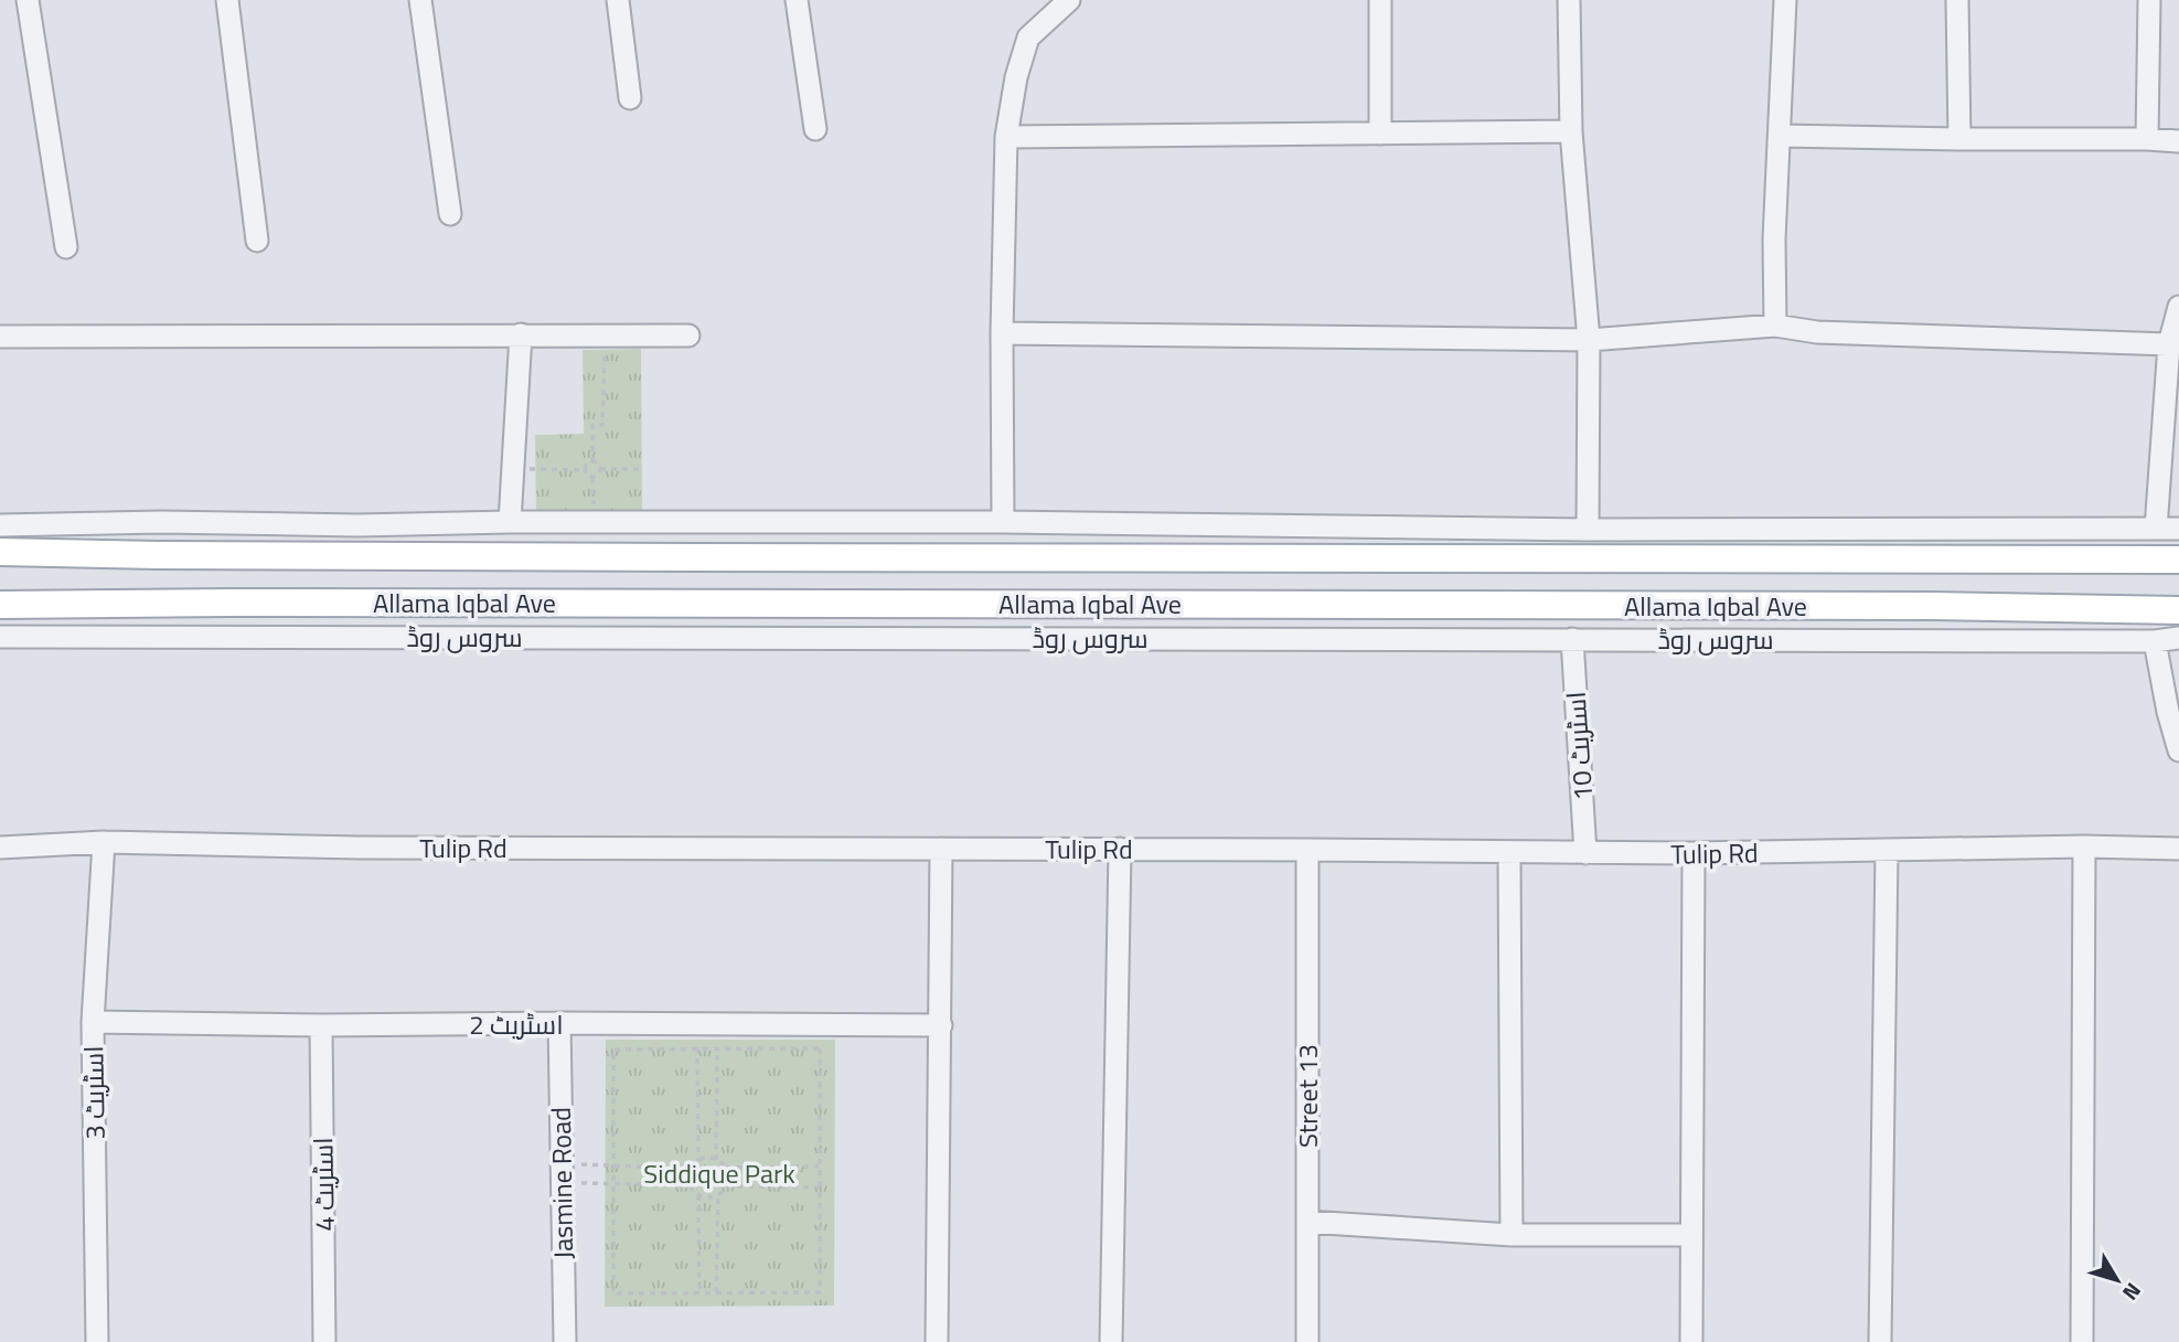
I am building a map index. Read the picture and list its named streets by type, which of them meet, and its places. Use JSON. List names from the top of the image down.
{
  "streets": {
    "main road": ["Allama Iqbal Ave"],
    "street": [
      "سروس روڈ",
      "اسٹریٹ 10",
      "Tulip Rd",
      "اسٹریٹ 2",
      "اسٹریٹ 3",
      "Street 13",
      "Jasmine Road",
      "اسٹریٹ 4"
    ]
  },
  "crossings": [
    ["سروس روڈ", "اسٹریٹ 10"],
    ["اسٹریٹ 10", "Tulip Rd"],
    ["Tulip Rd", "اسٹریٹ 3"],
    ["Tulip Rd", "Street 13"],
    ["اسٹریٹ 2", "اسٹریٹ 3"],
    ["اسٹریٹ 2", "Jasmine Road"],
    ["اسٹریٹ 2", "اسٹریٹ 4"]
  ],
  "parks": ["Siddique Park"],
  "north": "bottom right"
}
